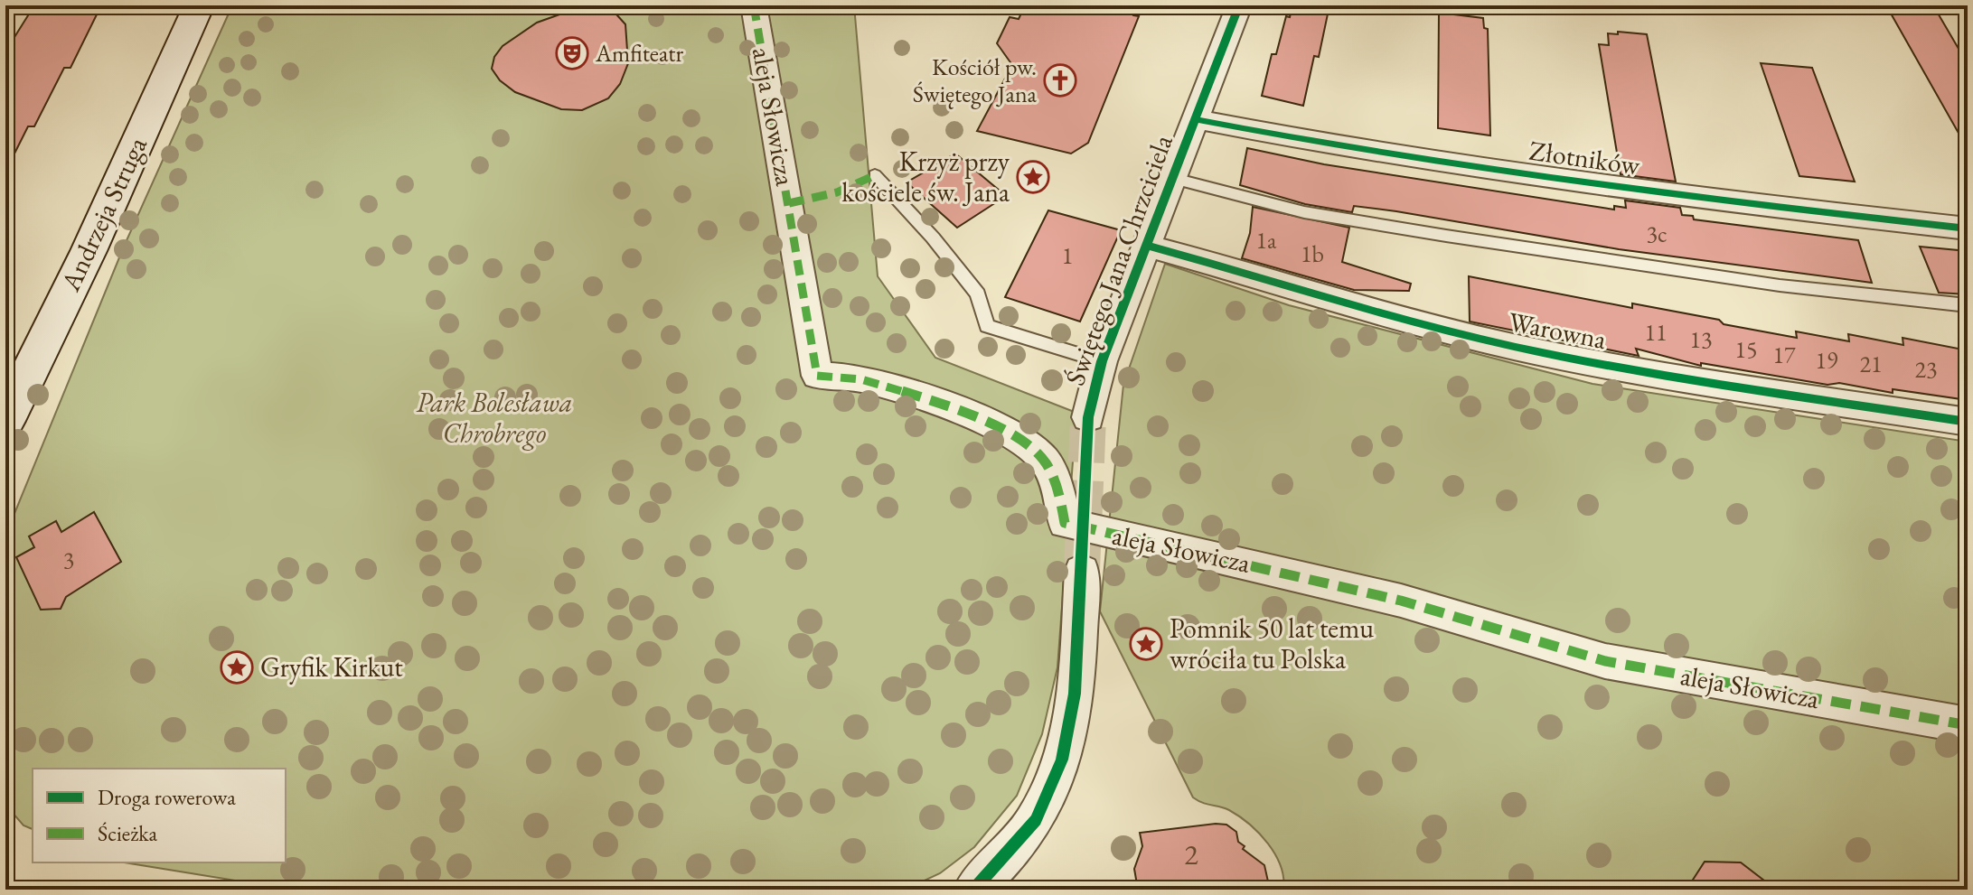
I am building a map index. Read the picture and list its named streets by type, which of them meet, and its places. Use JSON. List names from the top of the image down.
{
  "streets": {
    "street": [
      "aleja Słowicza",
      "Złotników",
      "Andrzeja Struga",
      "Świętego Jana Chrzciciela",
      "Warowna"
    ]
  },
  "crossings": [
    ["Złotników", "Świętego Jana Chrzciciela"],
    ["Świętego Jana Chrzciciela", "Warowna"]
  ],
  "parks": ["Park Bolesława Chrobrego"],
  "places": {
    "theatre": ["Amfiteatr"],
    "church": ["Kościół pw. Świętego Jana"],
    "place": ["Krzyż przy kościele św. Jana", "Pomnik 50 lat temu wróciła tu Polska", "Gryfik Kirkut"]
  },
  "house_numbers": [
    "3c",
    "1a",
    "1b",
    "1",
    "11",
    "13",
    "15",
    "17",
    "19",
    "21",
    "23",
    "3",
    "2"
  ],
  "legend": ["Droga rowerowa", "Ścieżka"]
}
